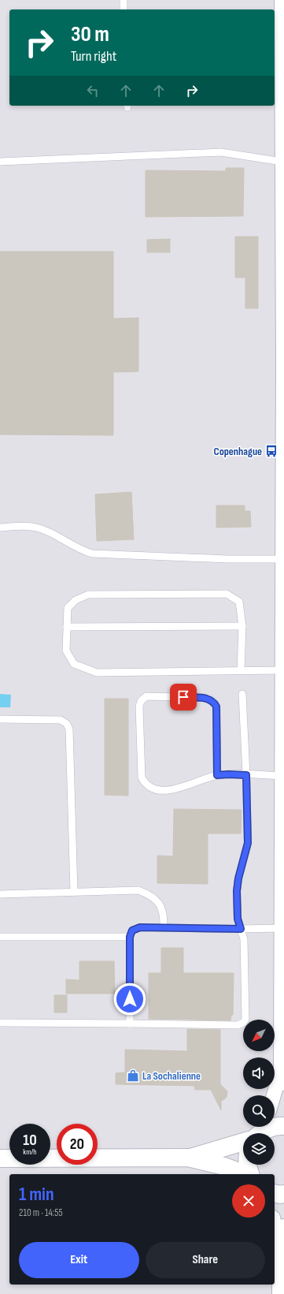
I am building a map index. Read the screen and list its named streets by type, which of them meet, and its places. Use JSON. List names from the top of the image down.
{
  "places": {
    "bus stop": ["Copenhague"],
    "shop": ["La Sochalienne"]
  },
  "north": "bottom left",
  "page": {
    "turn": ["30 m", "Turn right"],
    "speed": "10 km/h",
    "limit": "20",
    "heading": ["1 min", "210 m · 14:55"],
    "buttons": ["Exit", "Share"]
  }
}
